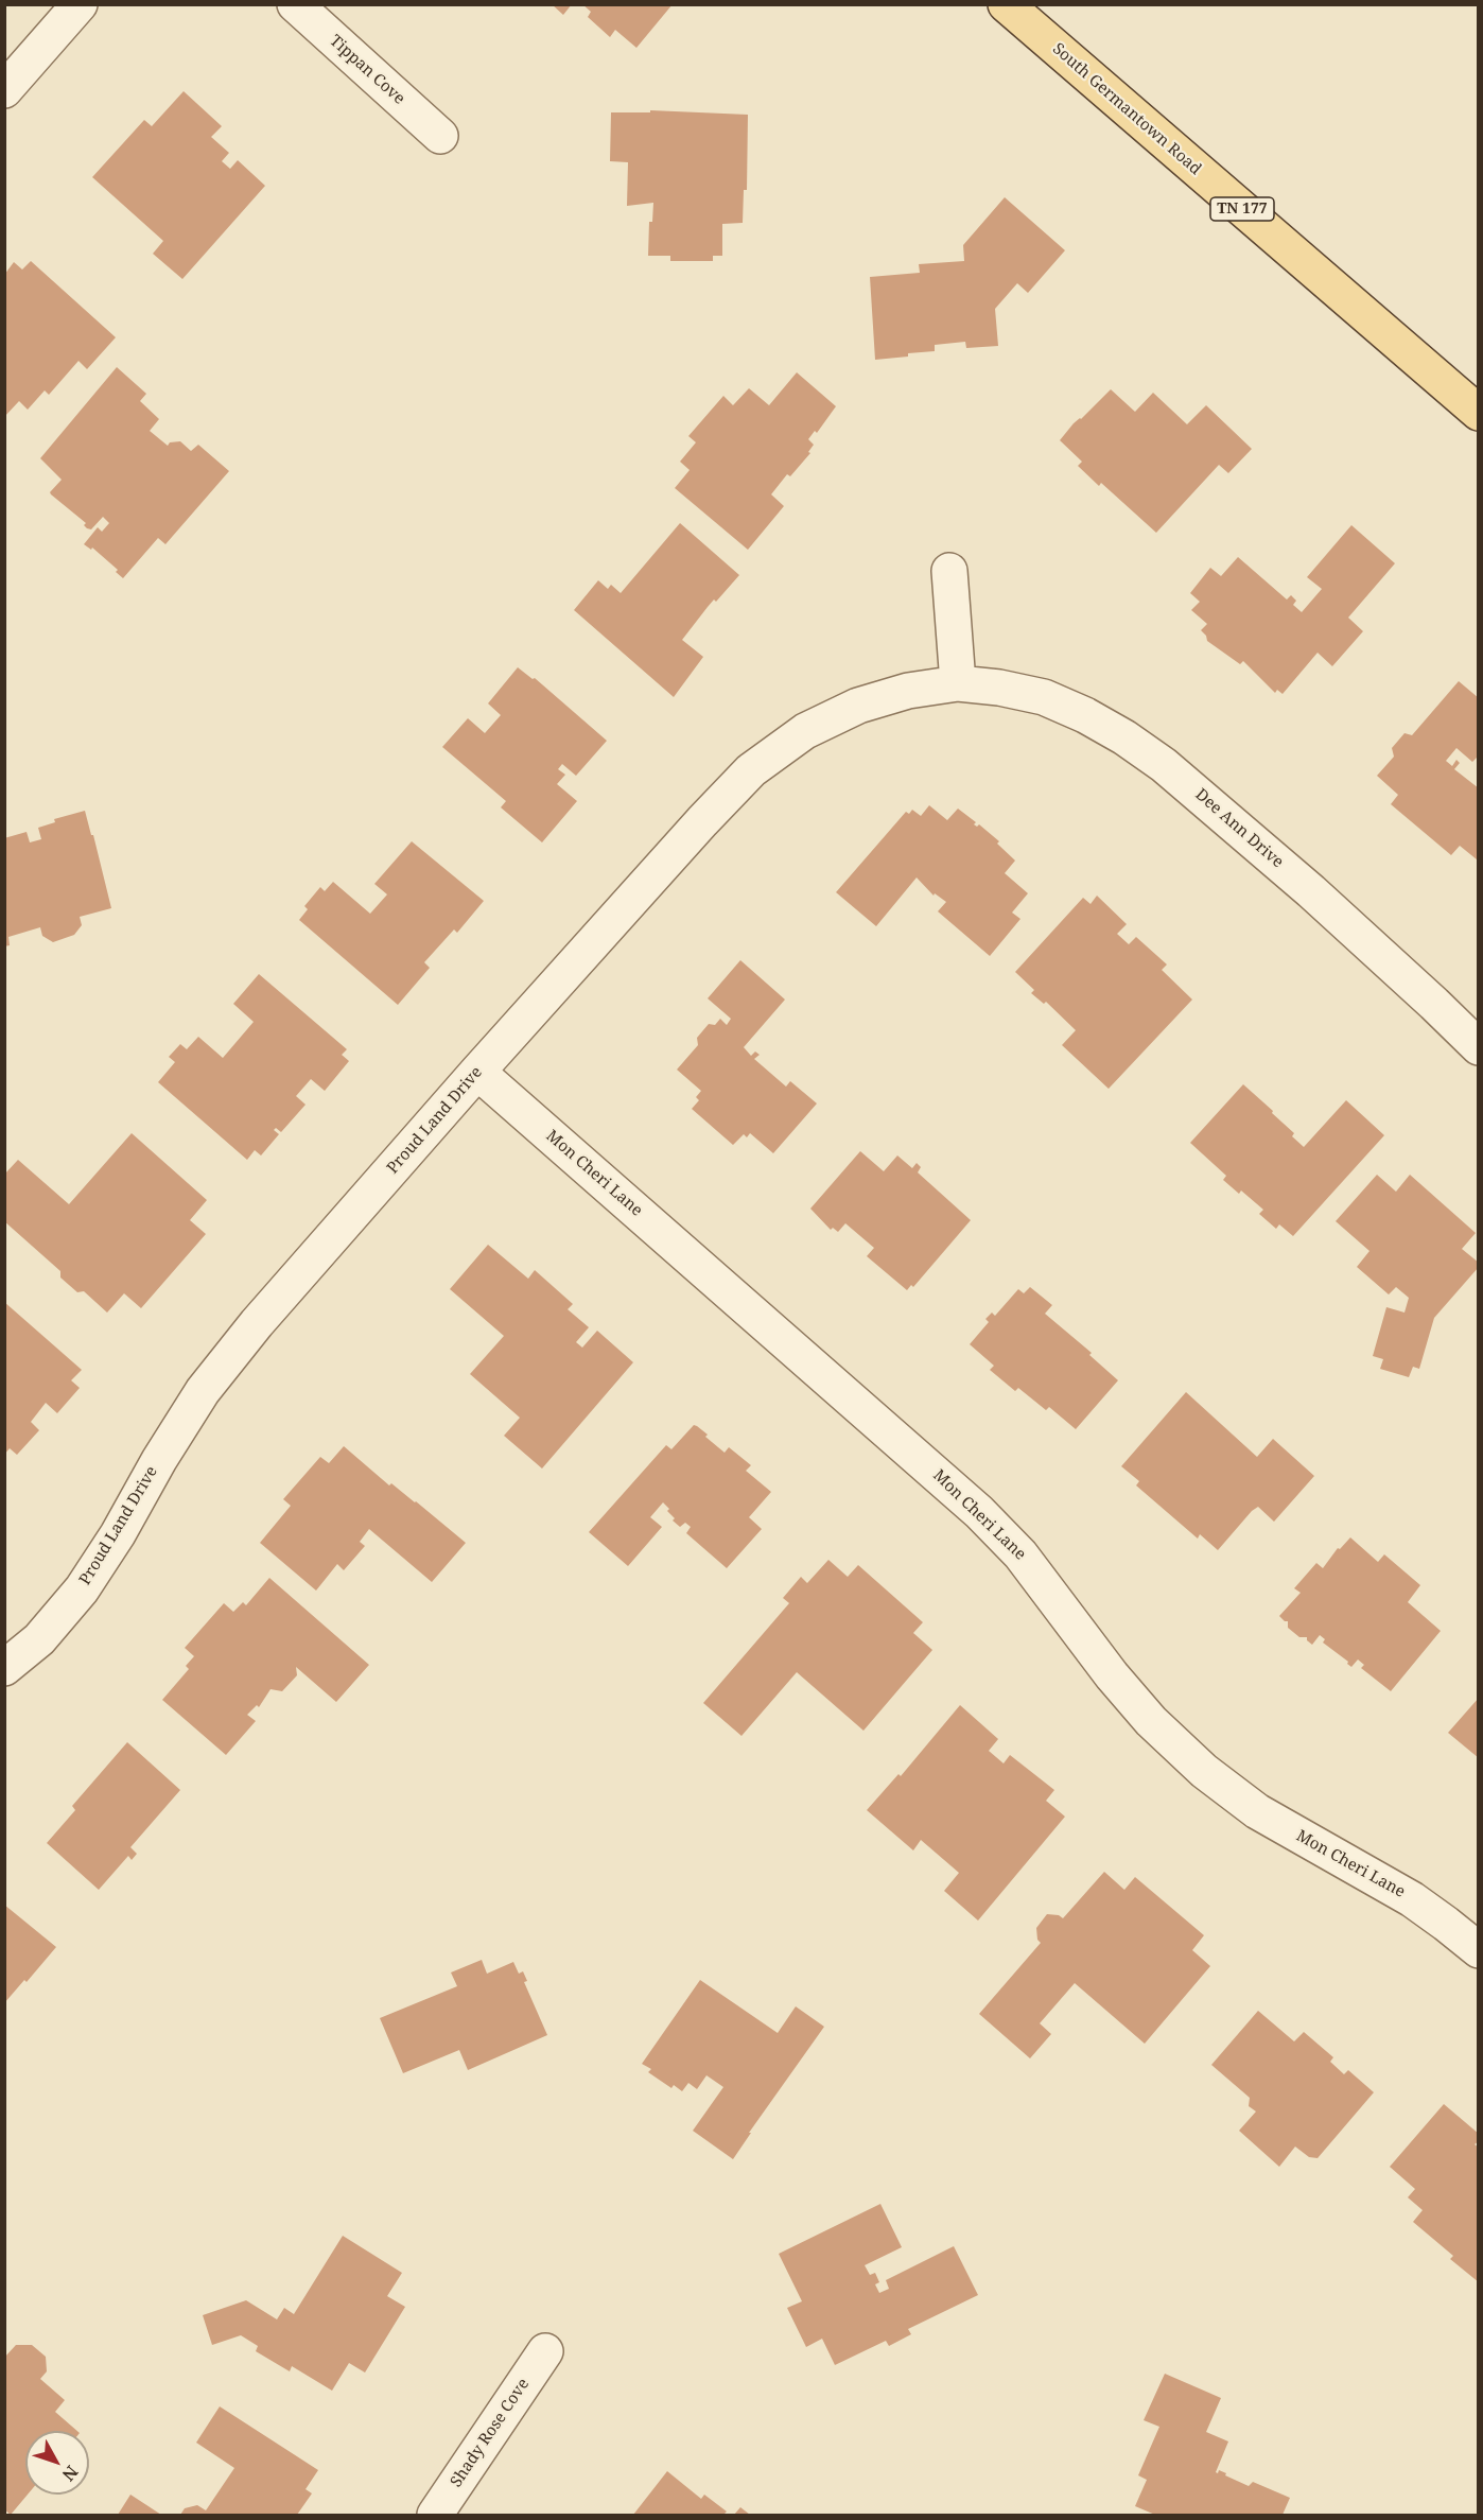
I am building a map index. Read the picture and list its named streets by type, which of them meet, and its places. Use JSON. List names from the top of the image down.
{
  "streets": {
    "main road": ["South Germantown Road", "TN 177"],
    "street": [
      "Tippan Cove",
      "Dee Ann Drive",
      "Proud Land Drive",
      "Mon Cheri Lane",
      "Shady Rose Cove"
    ]
  },
  "crossings": [
    ["Dee Ann Drive", "Proud Land Drive"],
    ["Proud Land Drive", "Mon Cheri Lane"]
  ],
  "north": "bottom right"
}
